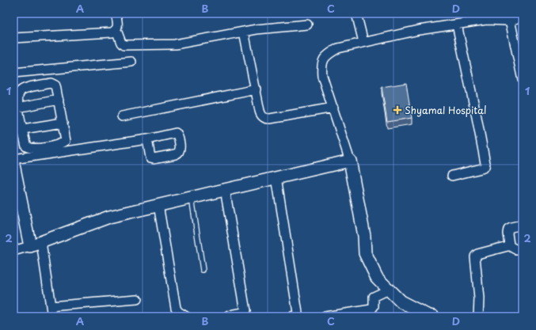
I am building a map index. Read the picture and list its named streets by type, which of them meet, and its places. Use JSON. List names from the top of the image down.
{
  "places": {
    "health": ["Shyamal Hospital"]
  },
  "grid": {
    "columns": [
      "A",
      "B",
      "C",
      "D"
    ],
    "rows": ["1", "2"]
  }
}
